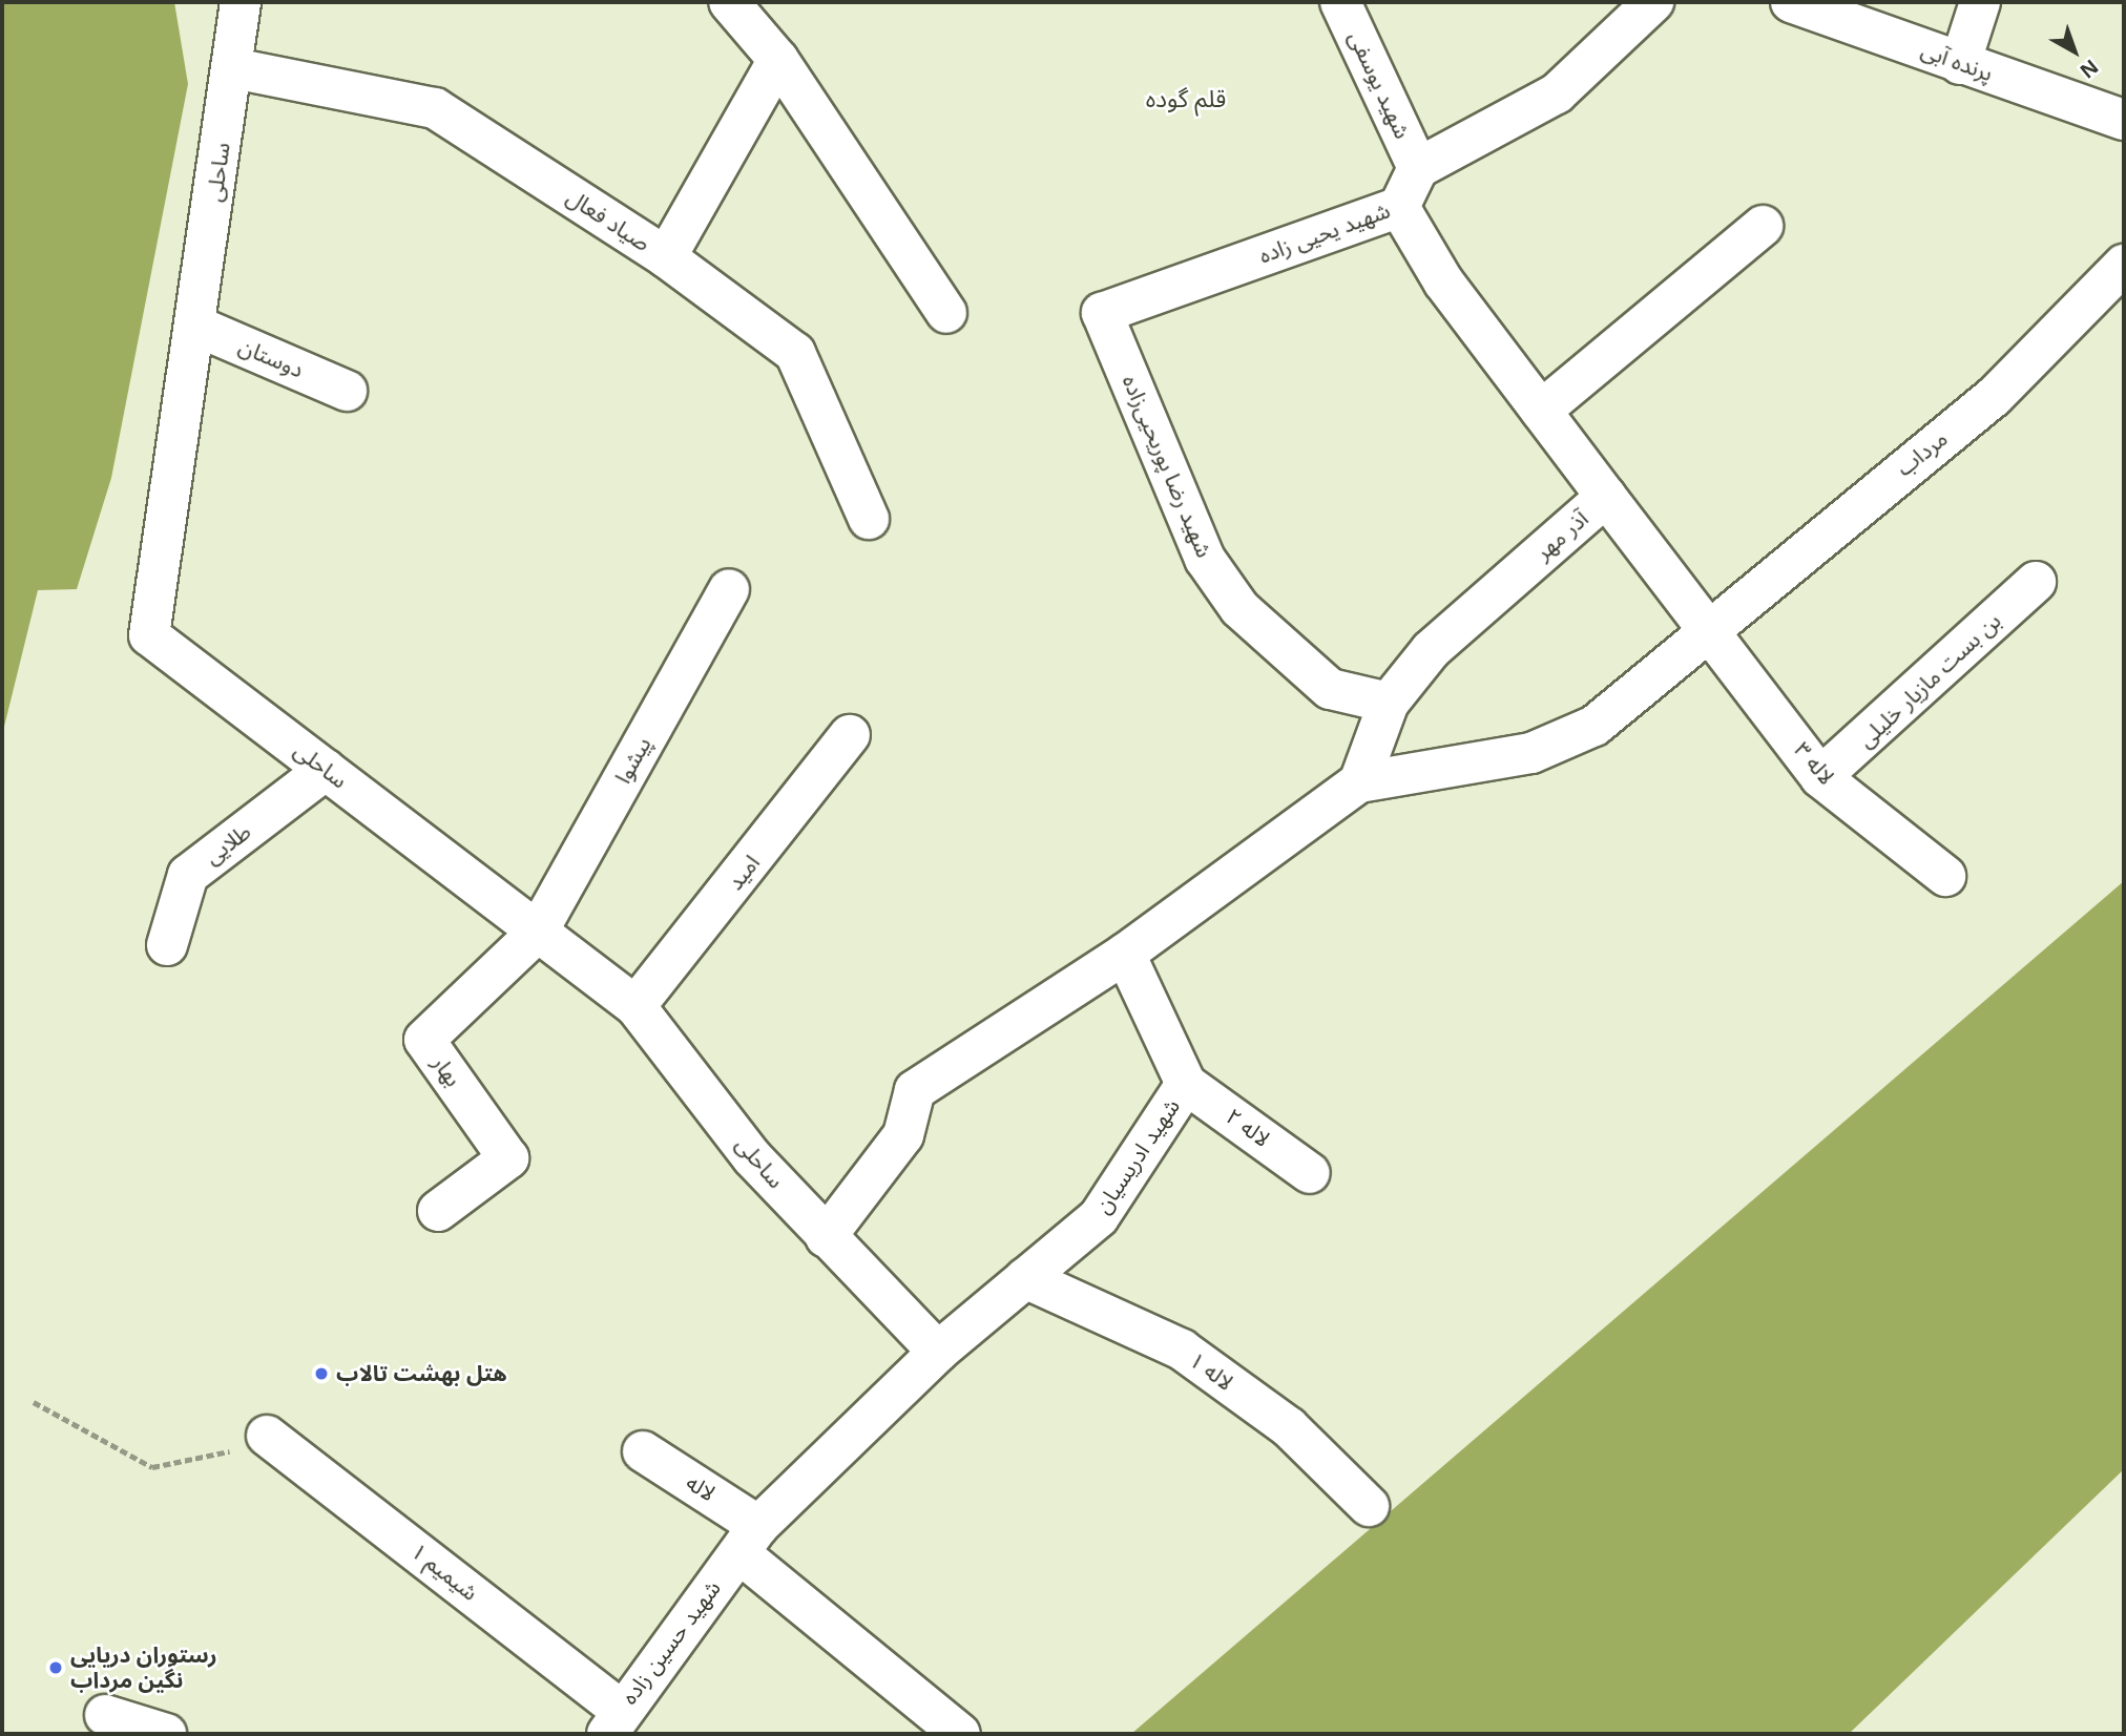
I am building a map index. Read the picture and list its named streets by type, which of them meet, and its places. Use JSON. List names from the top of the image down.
{
  "streets": {
    "street": [
      "پرنده آبی",
      "شهید یوسفی",
      "ساحلی",
      "صیاد فعال",
      "شهید یحیی زاده",
      "دوستان",
      "مرداب",
      "شهید رضا پوریحیی‌زاده",
      "آذر مهر",
      "بن بست مازیار خلیلی",
      "پیشوا",
      "لاله ۳",
      "طلایی",
      "امید",
      "بهار",
      "لاله ۲",
      "شهید ادریسیان",
      "لاله ۱",
      "لاله",
      "شیمیم ۱",
      "شهید حسین زاده"
    ]
  },
  "crossings": [
    ["شهید یوسفی", "شهید یحیی زاده"],
    ["ساحلی", "صیاد فعال"],
    ["ساحلی", "دوستان"],
    ["ساحلی", "پیشوا"],
    ["ساحلی", "طلایی"],
    ["ساحلی", "امید"],
    ["ساحلی", "بهار"],
    ["ساحلی", "شهید ادریسیان"],
    ["شهید یحیی زاده", "شهید رضا پوریحیی‌زاده"],
    ["شهید یحیی زاده", "آذر مهر"],
    ["مرداب", "آذر مهر"],
    ["مرداب", "لاله ۳"],
    ["شهید رضا پوریحیی‌زاده", "آذر مهر"],
    ["آذر مهر", "لاله ۳"],
    ["بن بست مازیار خلیلی", "لاله ۳"],
    ["پیشوا", "بهار"],
    ["لاله ۲", "شهید ادریسیان"],
    ["شهید ادریسیان", "لاله ۱"],
    ["شهید ادریسیان", "لاله"],
    ["شهید ادریسیان", "شهید حسین زاده"],
    ["لاله", "شهید حسین زاده"],
    ["شیمیم ۱", "شهید حسین زاده"]
  ],
  "districts": ["قلم گوده"],
  "places": ["هتل بهشت تالاب", "رستوران دریایی نگین مرداب"],
  "north": "bottom right"
}
